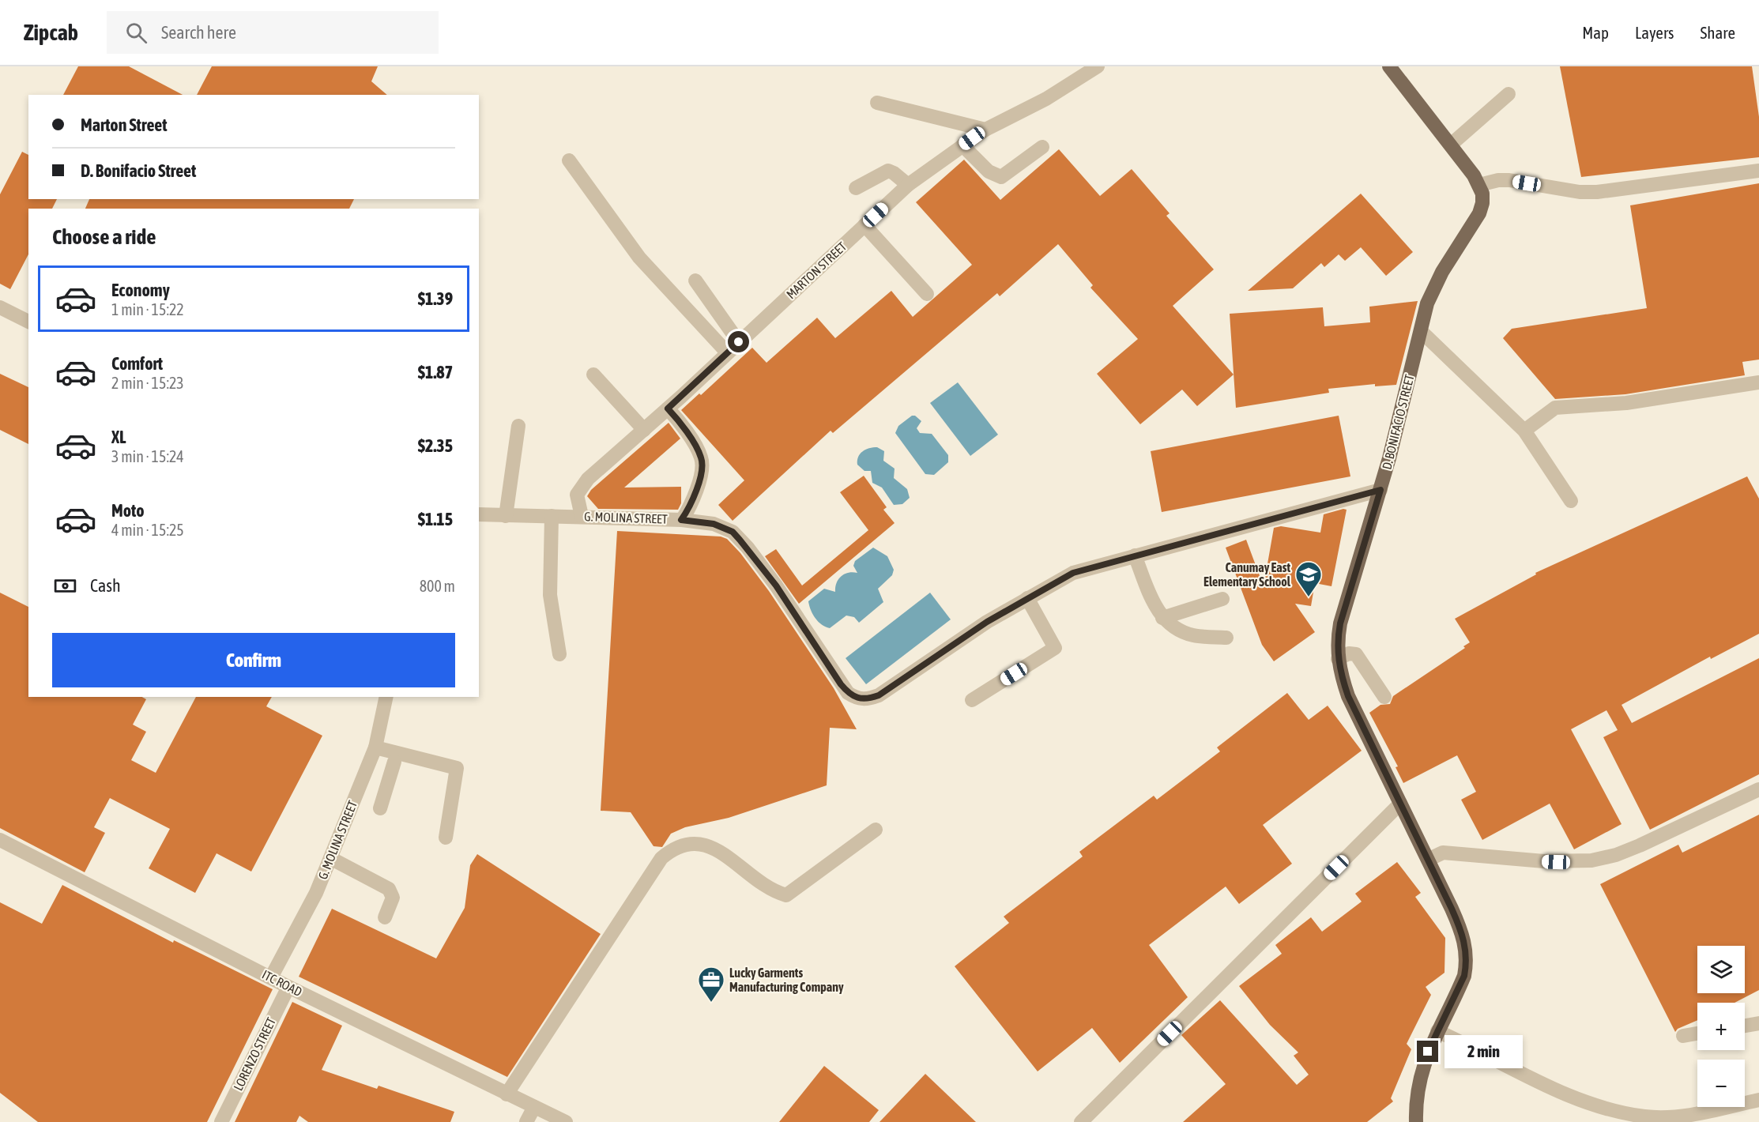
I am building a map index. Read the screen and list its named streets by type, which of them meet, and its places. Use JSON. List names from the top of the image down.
{
  "streets": {
    "main road": ["D. BONIFACIO STREET"],
    "street": [
      "MARTON STREET",
      "G. MOLINA STREET",
      "ITC ROAD",
      "LORENZO STREET"
    ]
  },
  "crossings": [
    ["MARTON STREET", "G. MOLINA STREET"],
    ["D. BONIFACIO STREET", "G. MOLINA STREET"],
    ["G. MOLINA STREET", "ITC ROAD"],
    ["ITC ROAD", "LORENZO STREET"]
  ],
  "places": {
    "school or university": ["Canumay East Elementary School"],
    "office": ["Lucky Garments Manufacturing Company"]
  },
  "page": {
    "header": "Zipcab",
    "search": "Search here",
    "nav": ["Map", "Layers", "Share"],
    "banner": ["Marton Street", "D. Bonifacio Street"],
    "heading": "Choose a ride",
    "list": [
      {
        "name": "Economy",
        "note": "1 min · 15:22",
        "value": "$1.39"
      },
      {
        "name": "Comfort",
        "note": "2 min · 15:23",
        "value": "$1.87"
      },
      {
        "name": "XL",
        "note": "3 min · 15:24",
        "value": "$2.35"
      },
      {
        "name": "Moto",
        "note": "4 min · 15:25",
        "value": "$1.15"
      }
    ],
    "pay": ["Cash", "800 m"],
    "buttons": "Confirm",
    "map_buttons": ["+", "−"],
    "bubble": "2 min"
  }
}
